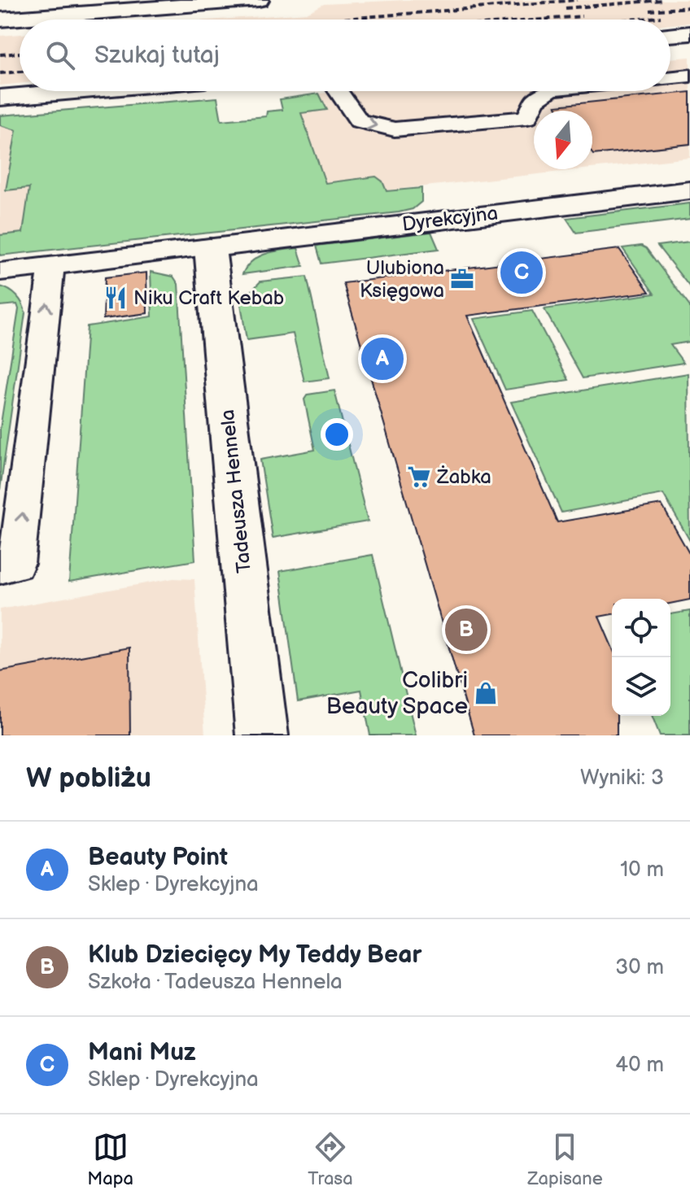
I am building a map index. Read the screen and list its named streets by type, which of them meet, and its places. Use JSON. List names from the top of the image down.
{
  "streets": {
    "street": ["Dyrekcyjna", "Tadeusza Hennela"]
  },
  "crossings": [
    ["Dyrekcyjna", "Tadeusza Hennela"]
  ],
  "places": {
    "office": ["Ulubiona Księgowa"],
    "restaurant": ["Niku Craft Kebab"],
    "supermarket": ["Żabka"],
    "shop": ["Colibri Beauty Space"]
  },
  "north": "bottom",
  "page": {
    "search": "Szukaj tutaj",
    "pins": ["C", "A", "B"],
    "heading": ["W pobliżu", "Wyniki: 3"],
    "list": [
      {
        "mark": "A",
        "name": "Beauty Point",
        "note": "Sklep · Dyrekcyjna",
        "value": "10 m"
      },
      {
        "mark": "B",
        "name": "Klub Dziecięcy My Teddy Bear",
        "note": "Szkoła · Tadeusza Hennela",
        "value": "30 m"
      },
      {
        "mark": "C",
        "name": "Mani Muz",
        "note": "Sklep · Dyrekcyjna",
        "value": "40 m"
      }
    ],
    "nav": ["Mapa", "Trasa", "Zapisane"]
  }
}
